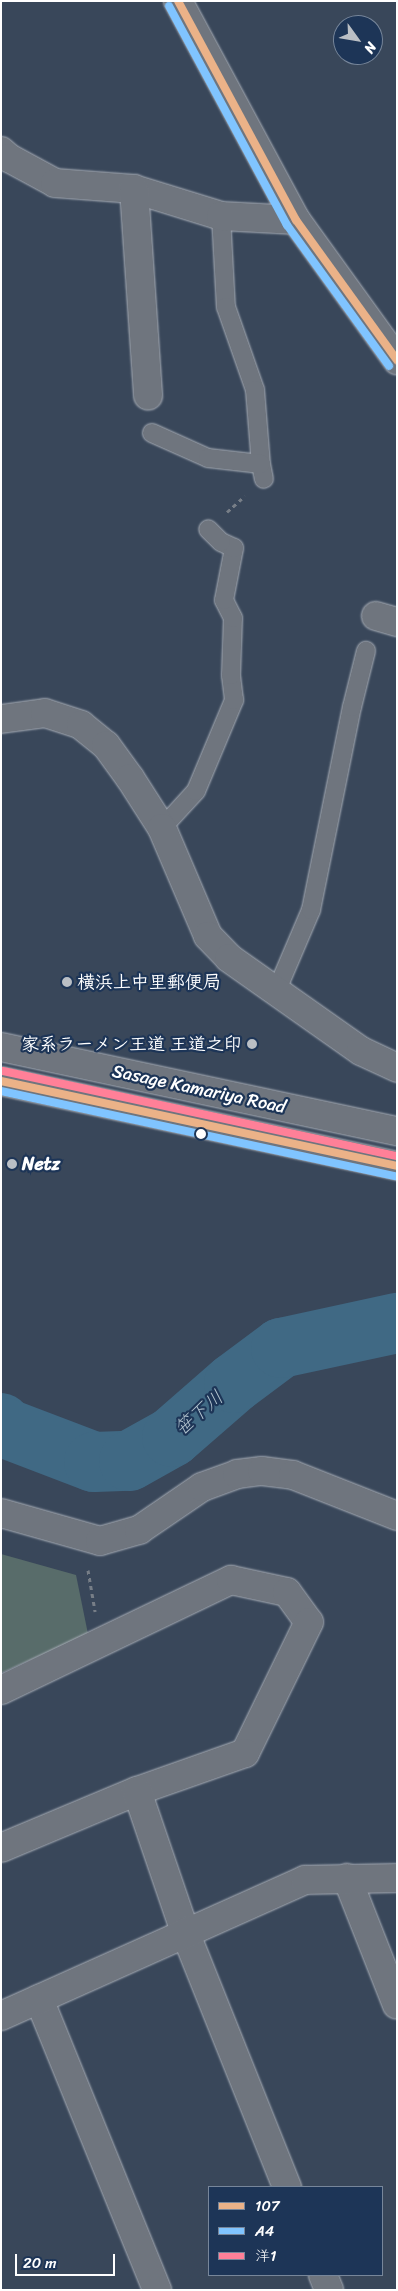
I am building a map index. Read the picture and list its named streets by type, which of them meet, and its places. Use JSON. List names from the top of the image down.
{
  "streets": {
    "street": ["Sasage Kamariya Road"]
  },
  "water": ["笹下川"],
  "places": ["横浜上中里郵便局", "家系ラーメン王道 王道之印", "Netz"],
  "lines": ["transit line 107", "transit line A4", "transit line 洋1"],
  "legend": ["107", "A4", "洋1"],
  "scale_bar": "20 m",
  "north": "bottom right"
}
